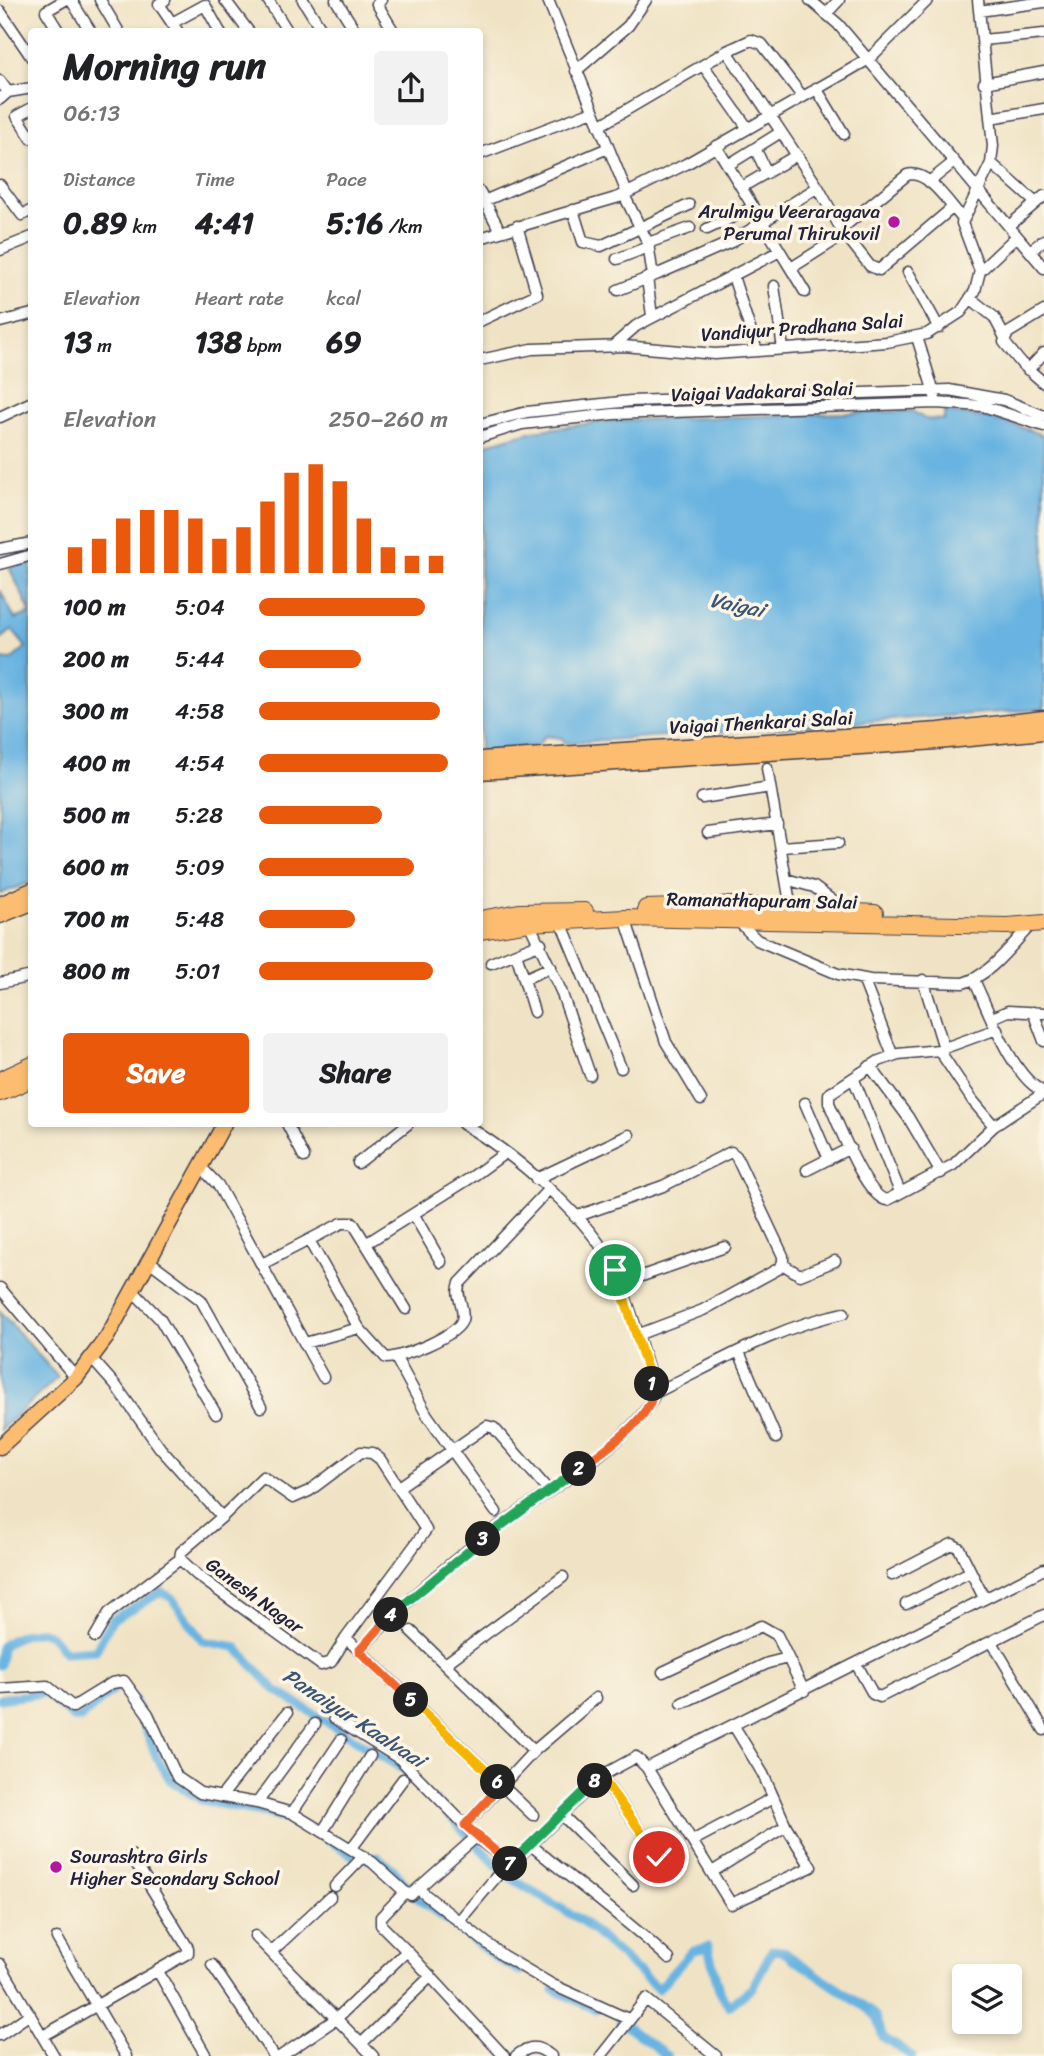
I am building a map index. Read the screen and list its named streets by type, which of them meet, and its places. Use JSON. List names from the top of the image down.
{
  "streets": {
    "highway": ["Ramanathapuram Salai"],
    "main road": ["Vaigai Thenkarai Salai"],
    "street": ["Vandiyur Pradhana Salai", "Vaigai Vadakarai Salai", "Ganesh Nagar"]
  },
  "water": ["Vaigai", "Panaiyur Kaalvaai"],
  "places": ["Arulmigu Veeraragava Perumal Thirukovil", "Sourashtra Girls Higher Secondary School"],
  "page": {
    "heading": ["Morning run", "06:13"],
    "stats": [
      ["Distance", "0.89 km"],
      ["Time", "4:41"],
      ["Pace", "5:16 /km"],
      ["Elevation", "13 m"],
      ["Heart rate", "138 bpm"],
      ["kcal", "69"]
    ],
    "chart": ["Elevation", "250–260 m"],
    "list": [
      {
        "name": "100 m",
        "note": "5:04"
      },
      {
        "name": "200 m",
        "note": "5:44"
      },
      {
        "name": "300 m",
        "note": "4:58"
      },
      {
        "name": "400 m",
        "note": "4:54"
      },
      {
        "name": "500 m",
        "note": "5:28"
      },
      {
        "name": "600 m",
        "note": "5:09"
      },
      {
        "name": "700 m",
        "note": "5:48"
      },
      {
        "name": "800 m",
        "note": "5:01"
      }
    ],
    "buttons": ["Save", "Share"],
    "pins": [
      "1",
      "2",
      "3",
      "4",
      "5",
      "8",
      "6",
      "7"
    ]
  }
}
